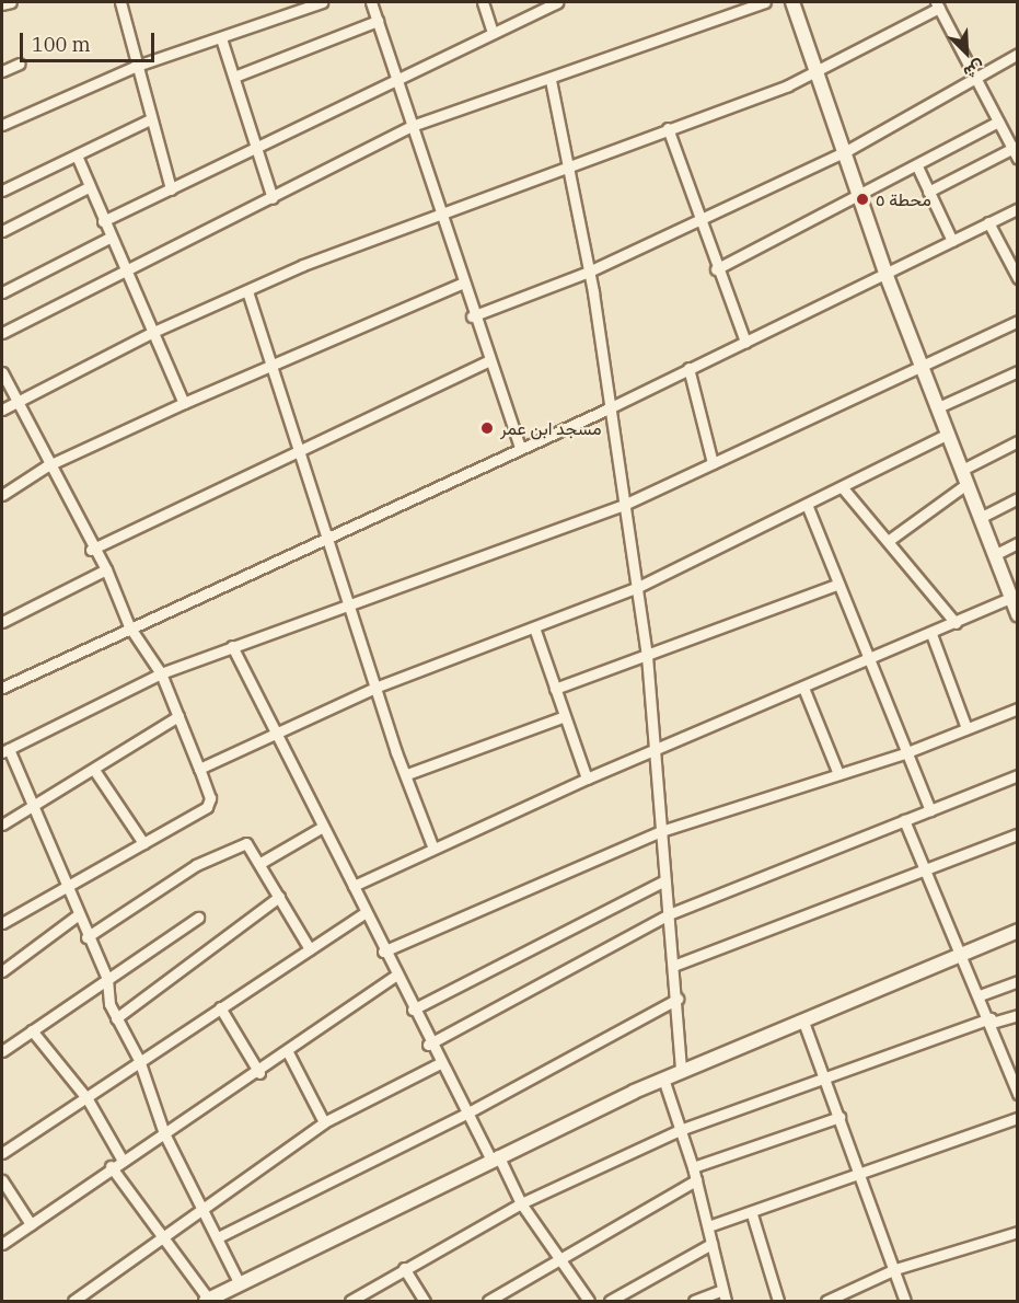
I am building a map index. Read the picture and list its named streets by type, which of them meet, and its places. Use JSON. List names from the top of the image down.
{
  "places": ["محطة ٥", "مسجد ابن عمر"],
  "scale_bar": "100 m",
  "north": "bottom right"
}
